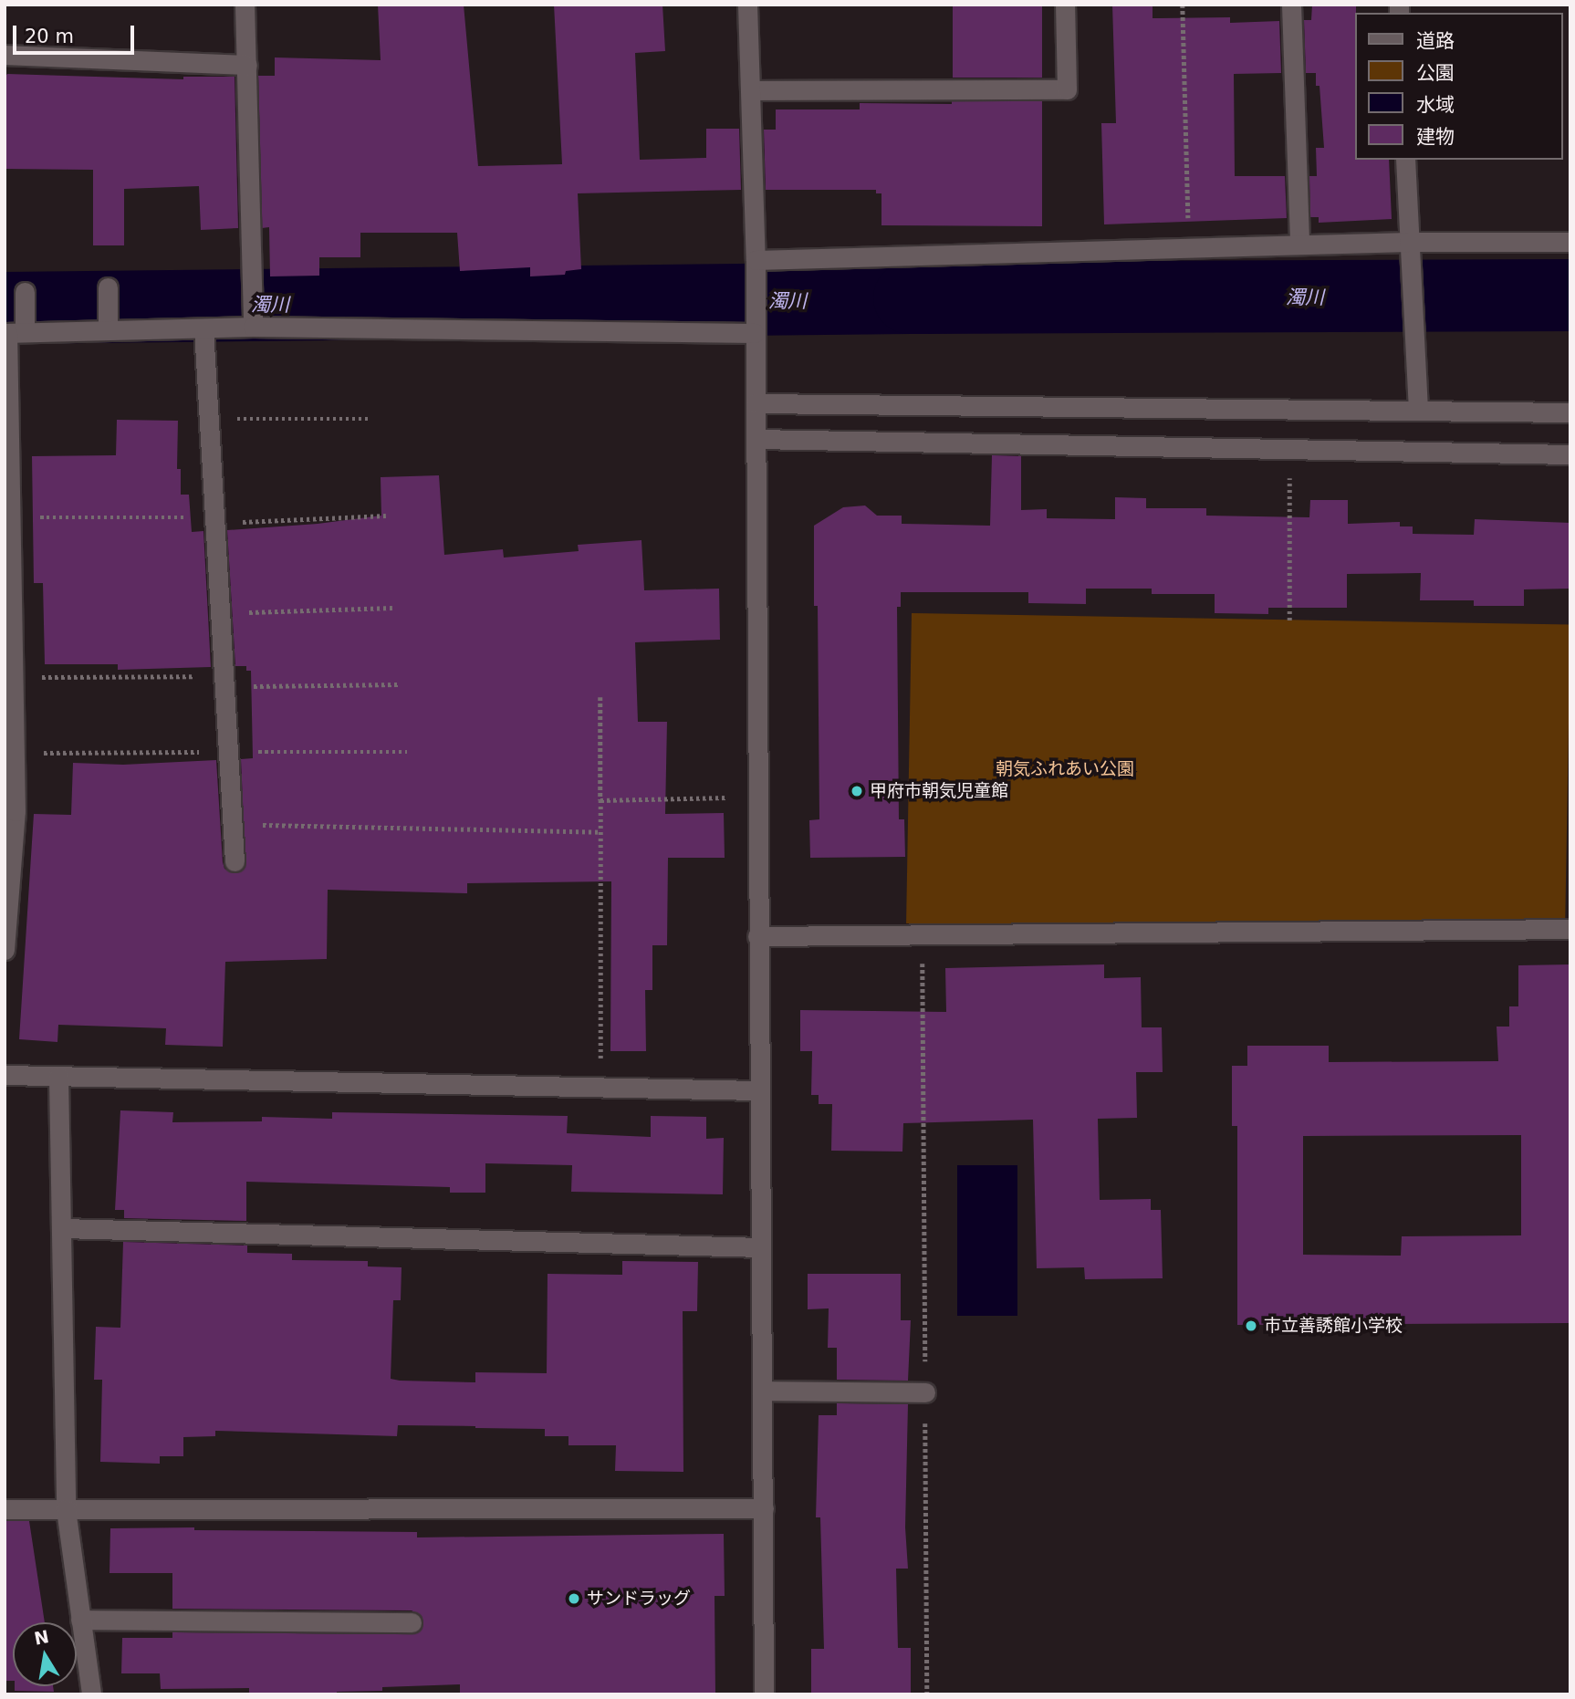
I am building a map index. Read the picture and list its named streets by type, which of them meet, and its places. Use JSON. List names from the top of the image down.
{
  "water": ["濁川"],
  "parks": ["朝気ふれあい公園"],
  "places": ["甲府市朝気児童館", "市立善誘館小学校", "サンドラッグ"],
  "legend": [
    "道路",
    "公園",
    "水域",
    "建物"
  ],
  "scale_bar": "20 m",
  "north": "top"
}
